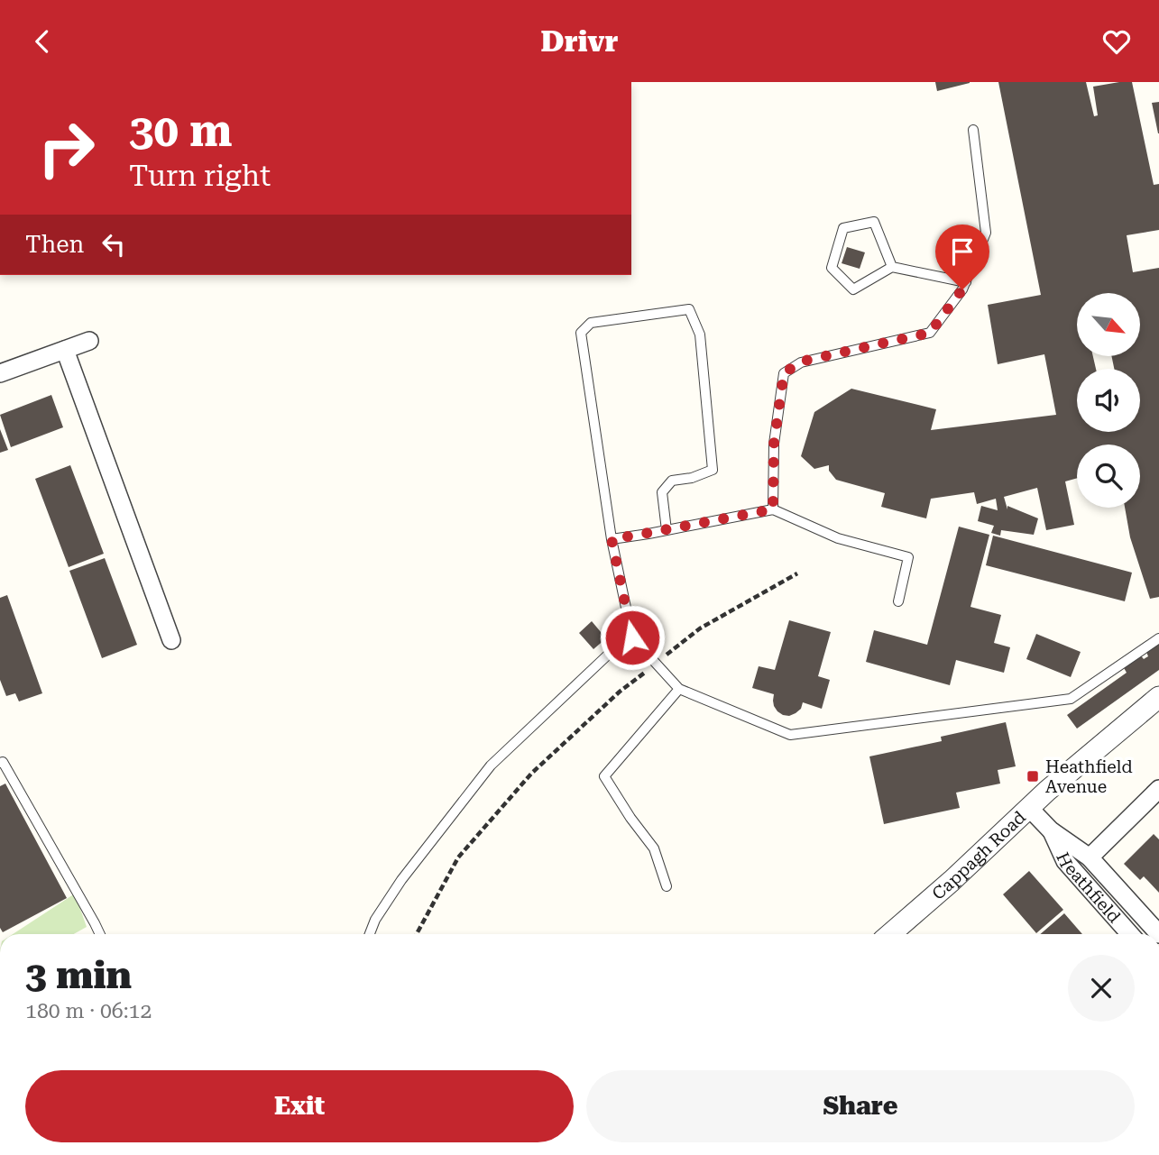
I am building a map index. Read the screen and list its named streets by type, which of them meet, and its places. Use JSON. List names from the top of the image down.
{
  "streets": {
    "street": ["Cappagh Road", "Heathfield"]
  },
  "crossings": [
    ["Cappagh Road", "Heathfield"]
  ],
  "places": {
    "transit": ["Heathfield Avenue"]
  },
  "north": "bottom right",
  "page": {
    "header": "Drivr",
    "turn": ["30 m", "Turn right"],
    "then": "Then",
    "heading": ["3 min", "180 m · 06:12"],
    "buttons": ["Exit", "Share"]
  }
}
